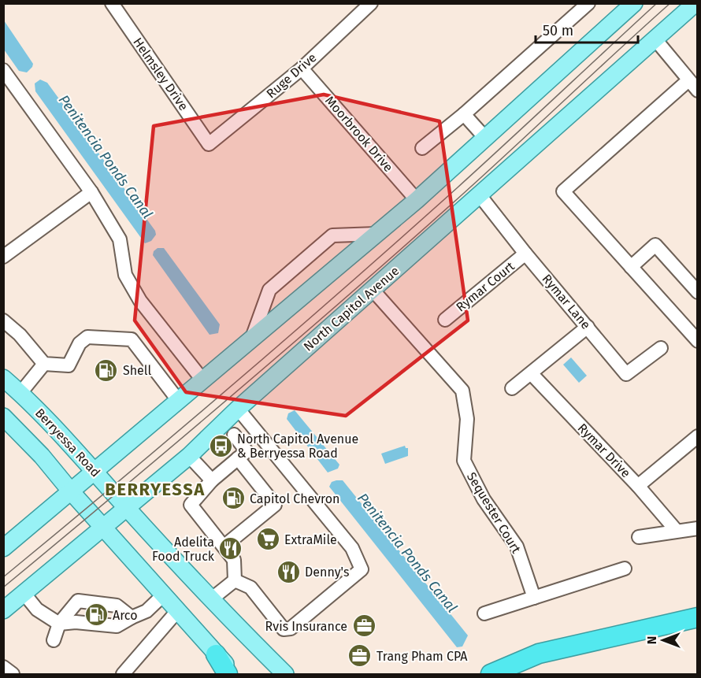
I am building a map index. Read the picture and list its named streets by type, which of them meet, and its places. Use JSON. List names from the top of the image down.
{
  "streets": {
    "main road": ["North Capitol Avenue", "Berryessa Road"],
    "street": [
      "Helmsley Drive",
      "Ruge Drive",
      "Moorbrook Drive",
      "Rymar Court",
      "Rymar Lane",
      "Rymar Drive",
      "Sequester Court"
    ]
  },
  "crossings": [
    ["Helmsley Drive", "Ruge Drive"],
    ["Ruge Drive", "Moorbrook Drive"],
    ["Rymar Court", "Rymar Lane"],
    ["Rymar Lane", "North Capitol Avenue"],
    ["North Capitol Avenue", "Berryessa Road"],
    ["North Capitol Avenue", "Sequester Court"]
  ],
  "districts": ["BERRYESSA"],
  "water": ["Penitencia Ponds Canal"],
  "places": {
    "fuel station": ["Shell", "Capitol Chevron", "Arco"],
    "bus stop": ["North Capitol Avenue & Berryessa Road"],
    "supermarket": ["ExtraMile"],
    "restaurant": ["Adelita Food Truck", "Denny's"],
    "office": ["Rvis Insurance", "Trang Pham CPA"]
  },
  "scale_bar": "50 m",
  "north": "left"
}
